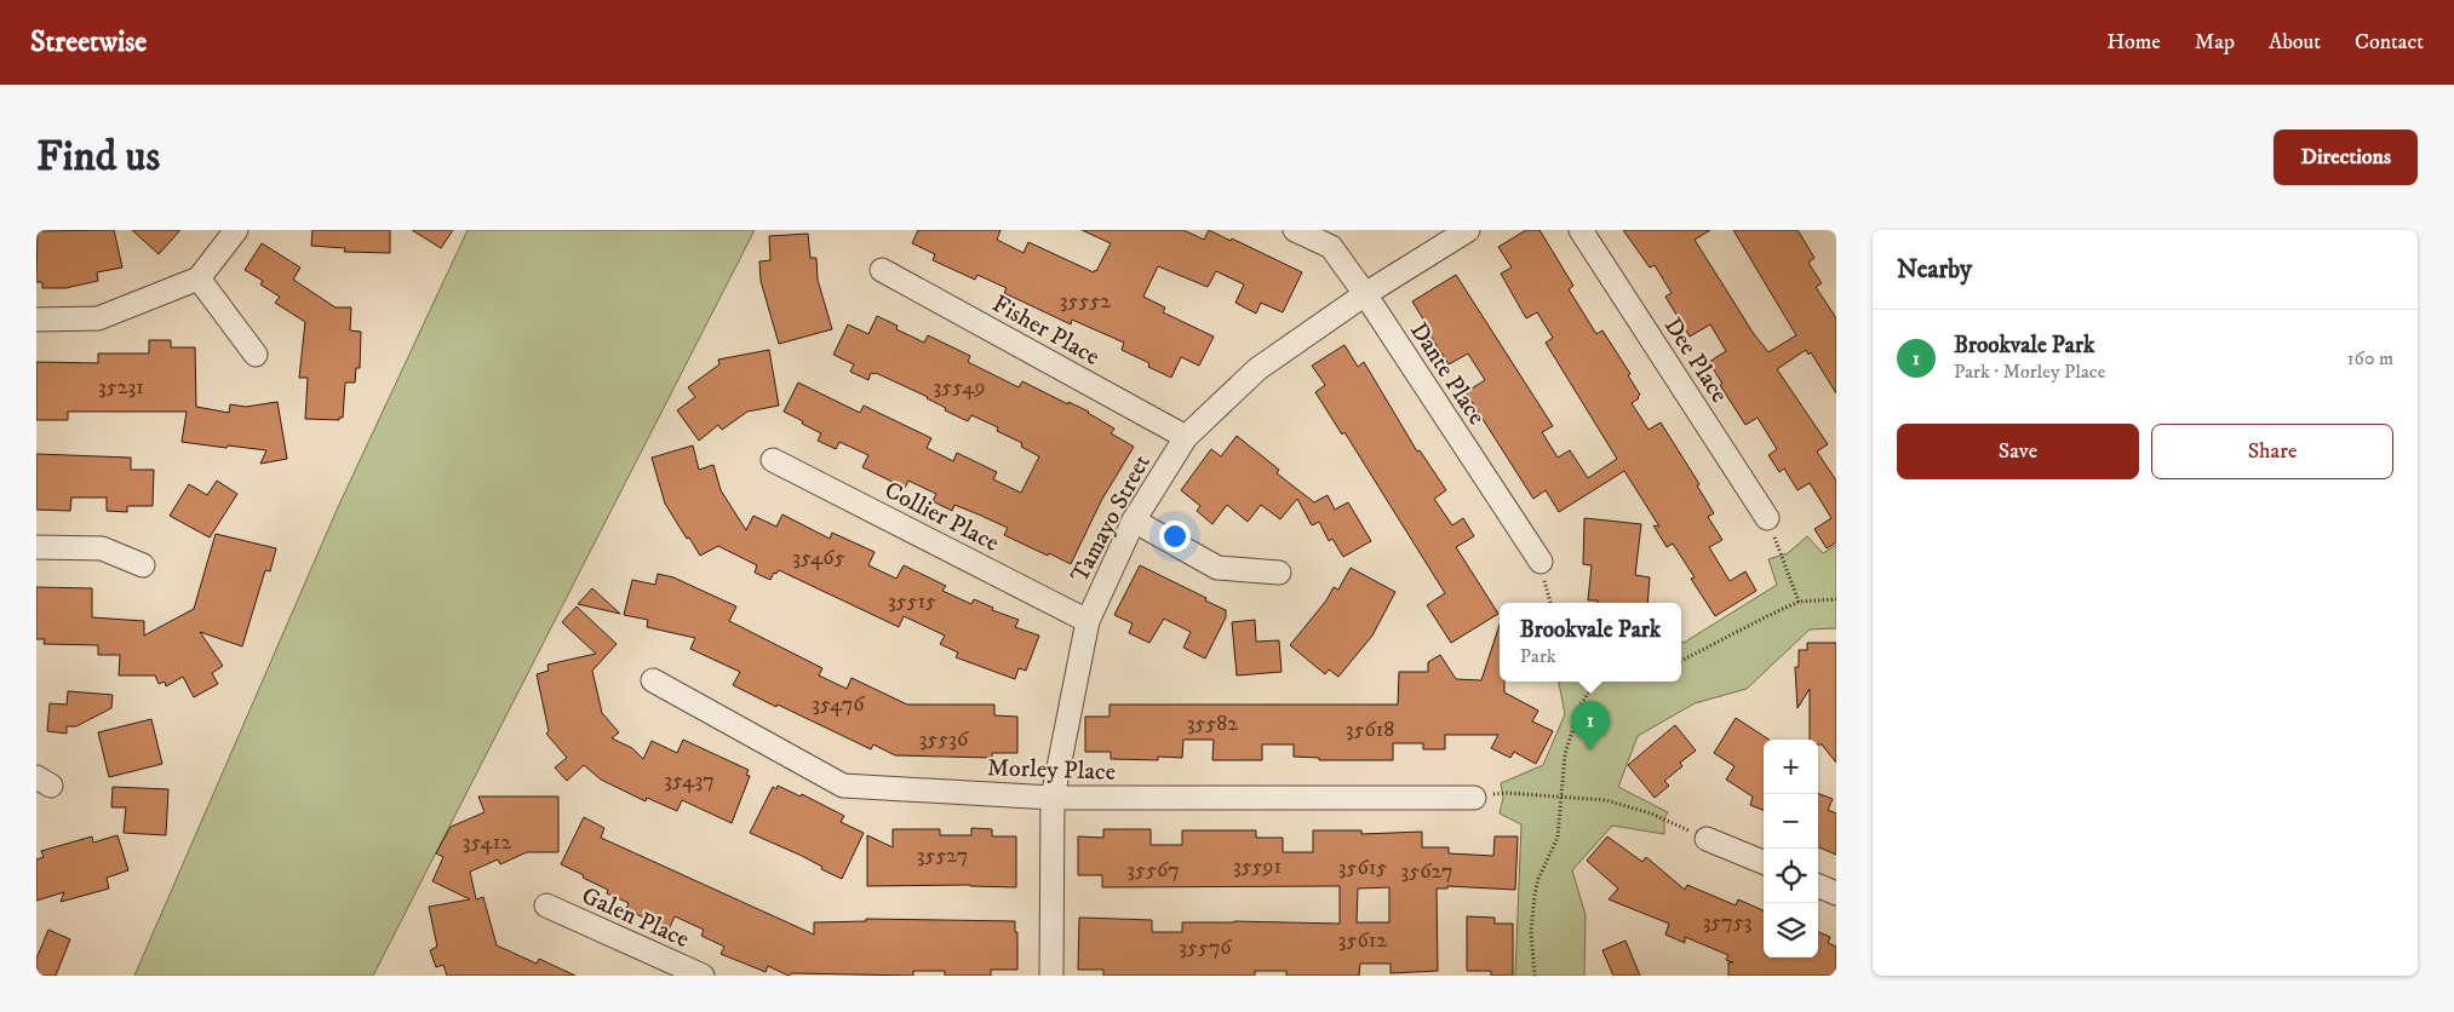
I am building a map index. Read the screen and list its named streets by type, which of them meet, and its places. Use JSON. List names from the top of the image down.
{
  "streets": {
    "street": [
      "Fisher Place",
      "Dee Place",
      "Dante Place",
      "Collier Place",
      "Tamayo Street",
      "Morley Place",
      "Galen Place"
    ]
  },
  "crossings": [
    ["Fisher Place", "Tamayo Street"],
    ["Dante Place", "Tamayo Street"],
    ["Collier Place", "Tamayo Street"],
    ["Tamayo Street", "Morley Place"]
  ],
  "house_numbers": [
    "35552",
    "35231",
    "35549",
    "35465",
    "35515",
    "35476",
    "35582",
    "35618",
    "35536",
    "35437",
    "35412",
    "35527",
    "35591",
    "35615",
    "35567",
    "35627",
    "35753",
    "35612",
    "35576"
  ],
  "page": {
    "header": "Streetwise",
    "nav": [
      "Home",
      "Map",
      "About",
      "Contact"
    ],
    "buttons": [
      "Directions",
      ["Save", "Share"]
    ],
    "title": "Find us",
    "heading": "Nearby",
    "list": [
      {
        "mark": "1",
        "name": "Brookvale Park",
        "note": "Park · Morley Place",
        "value": "160 m"
      }
    ],
    "popup": ["Brookvale Park", "Park"],
    "pins": "1",
    "map_buttons": ["+", "−"]
  }
}
